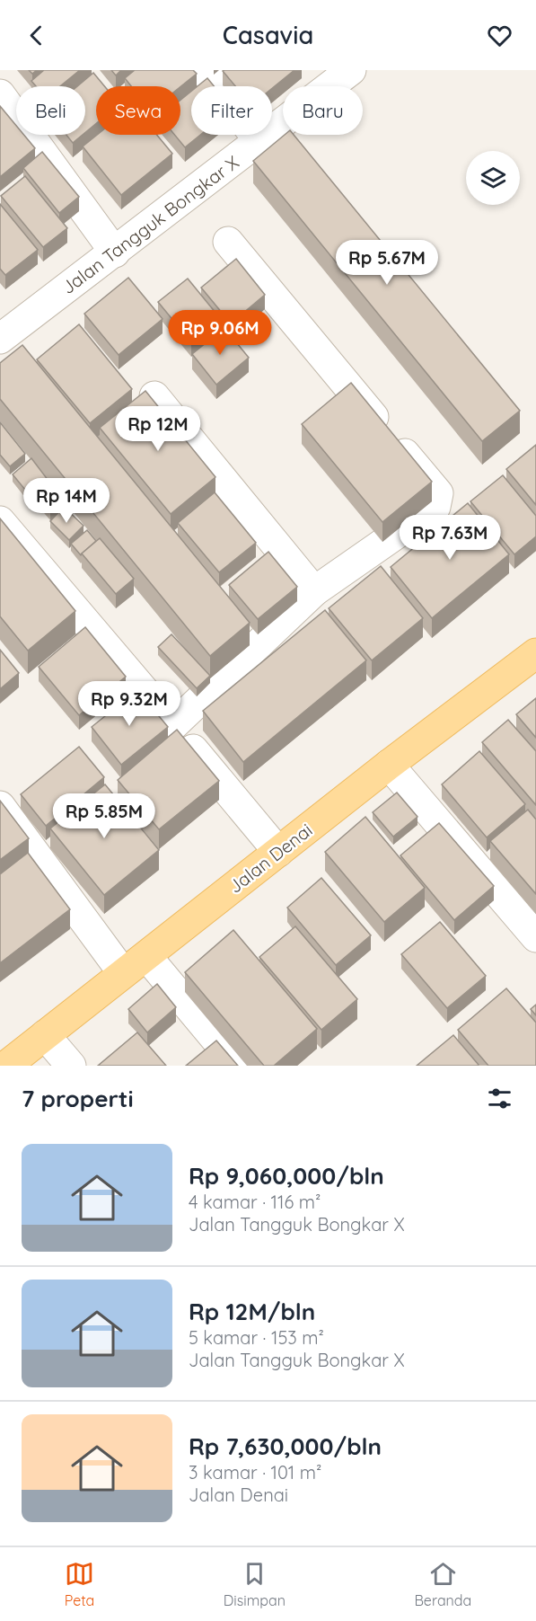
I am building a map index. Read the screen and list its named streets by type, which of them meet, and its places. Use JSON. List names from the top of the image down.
{
  "streets": {
    "main road": ["Jalan Denai"],
    "street": ["Jalan Tangguk Bongkar X"]
  },
  "page": {
    "header": "Casavia",
    "chip": [
      "Beli",
      "Sewa",
      "Filter",
      "Baru"
    ],
    "price": [
      "Rp 5.67M",
      "Rp 9.06M",
      "Rp 12M",
      "Rp 14M",
      "Rp 7.63M",
      "Rp 9.32M",
      "Rp 5.85M"
    ],
    "heading": "7 properti",
    "list": [
      {
        "name": "Rp 9,060,000/bln",
        "note": "4 kamar · 116 m² · Jalan Tangguk Bongkar X"
      },
      {
        "name": "Rp 12M/bln",
        "note": "5 kamar · 153 m² · Jalan Tangguk Bongkar X"
      },
      {
        "name": "Rp 7,630,000/bln",
        "note": "3 kamar · 101 m² · Jalan Denai"
      }
    ],
    "tabs": ["Peta", "Disimpan", "Beranda"]
  }
}
